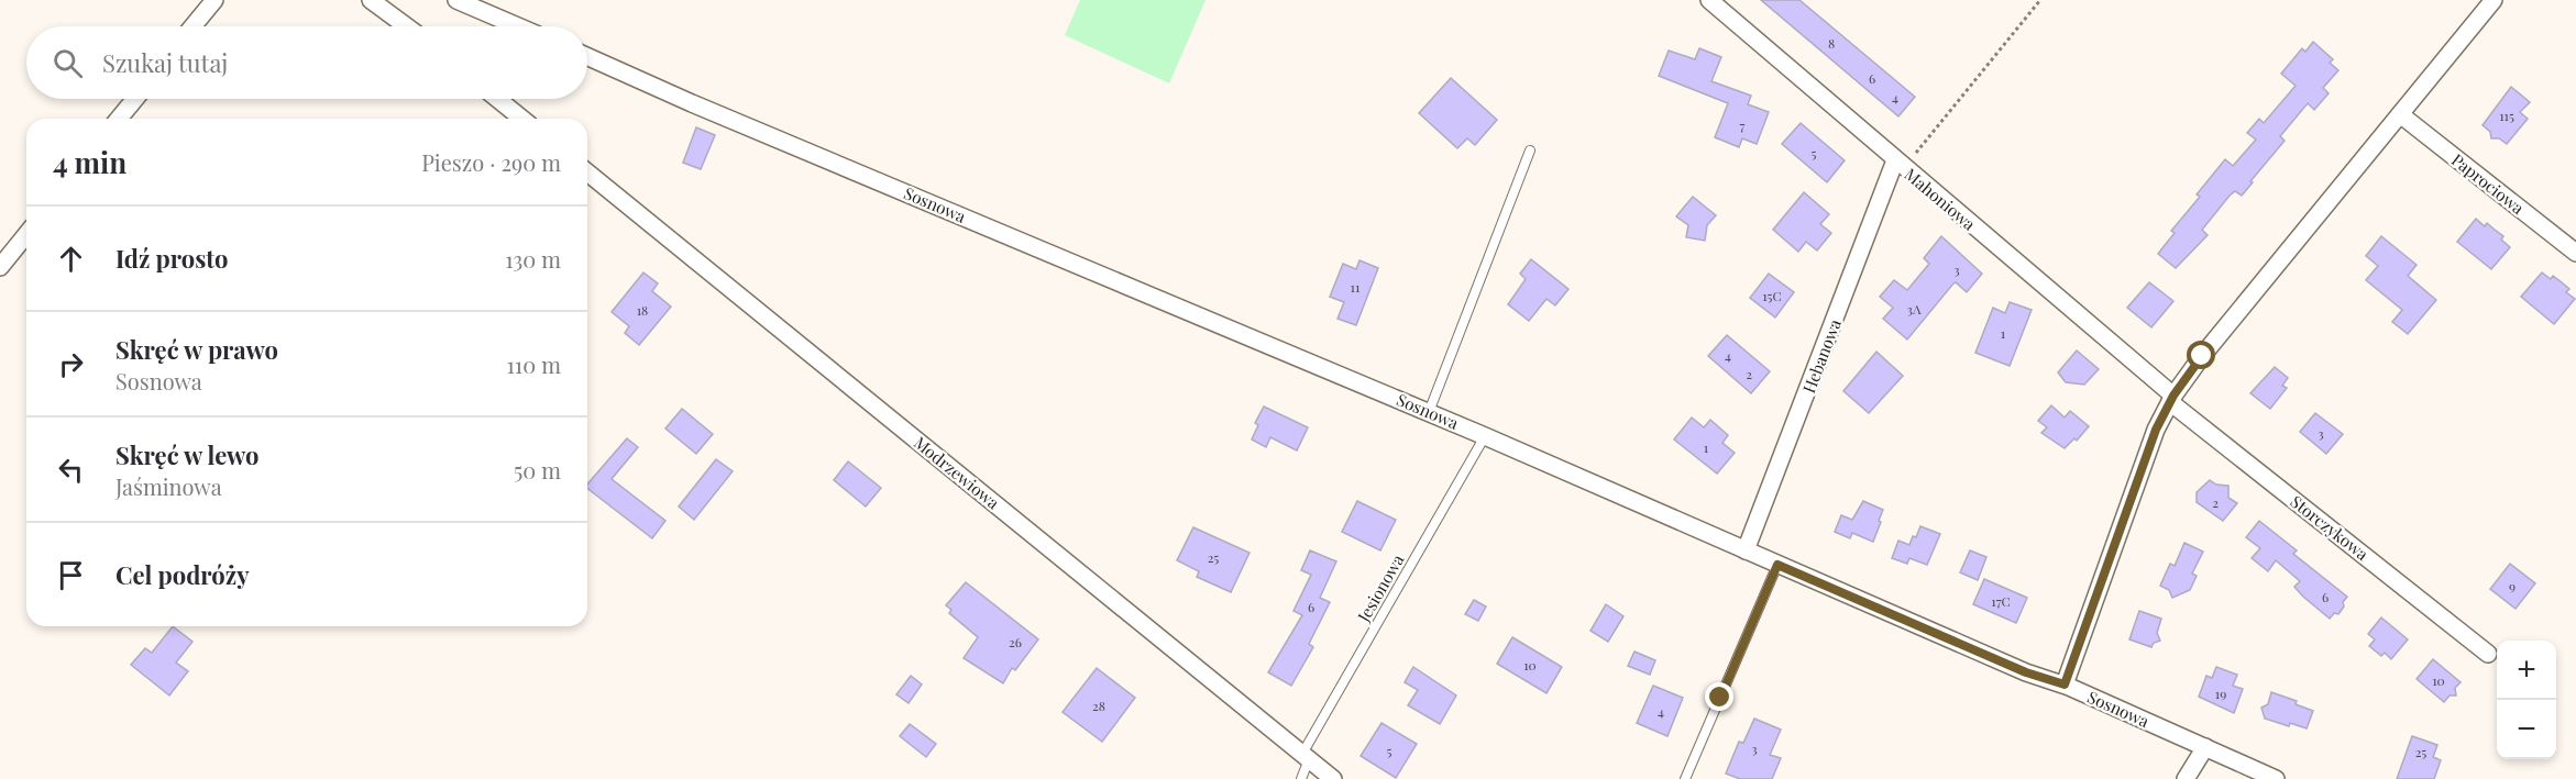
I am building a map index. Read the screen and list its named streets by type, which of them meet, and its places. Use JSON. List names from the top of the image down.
{
  "streets": {
    "street": [
      "Paprociowa",
      "Mahoniowa",
      "Sosnowa",
      "Hebanowa",
      "Modrzewiowa",
      "Storczykowa"
    ],
    "lane": ["Jesionowa"]
  },
  "crossings": [
    ["Mahoniowa", "Hebanowa"],
    ["Mahoniowa", "Storczykowa"],
    ["Sosnowa", "Hebanowa"],
    ["Sosnowa", "Jesionowa"],
    ["Modrzewiowa", "Jesionowa"]
  ],
  "house_numbers": [
    "8",
    "6",
    "4",
    "115",
    "7",
    "5",
    "3",
    "11",
    "15C",
    "3A",
    "18",
    "1",
    "4",
    "2",
    "3",
    "1",
    "2",
    "25",
    "9",
    "6",
    "17C",
    "6",
    "26",
    "10",
    "10",
    "19",
    "28",
    "4",
    "3",
    "5",
    "25"
  ],
  "page": {
    "search": "Szukaj tutaj",
    "heading": ["4 min", "Pieszo · 290 m"],
    "list": [
      ["Idź prosto", "130 m"],
      ["Skręć w prawo", "Sosnowa", "110 m"],
      ["Skręć w lewo", "Jaśminowa", "50 m"],
      "Cel podróży"
    ],
    "map_buttons": ["+", "−"]
  }
}
